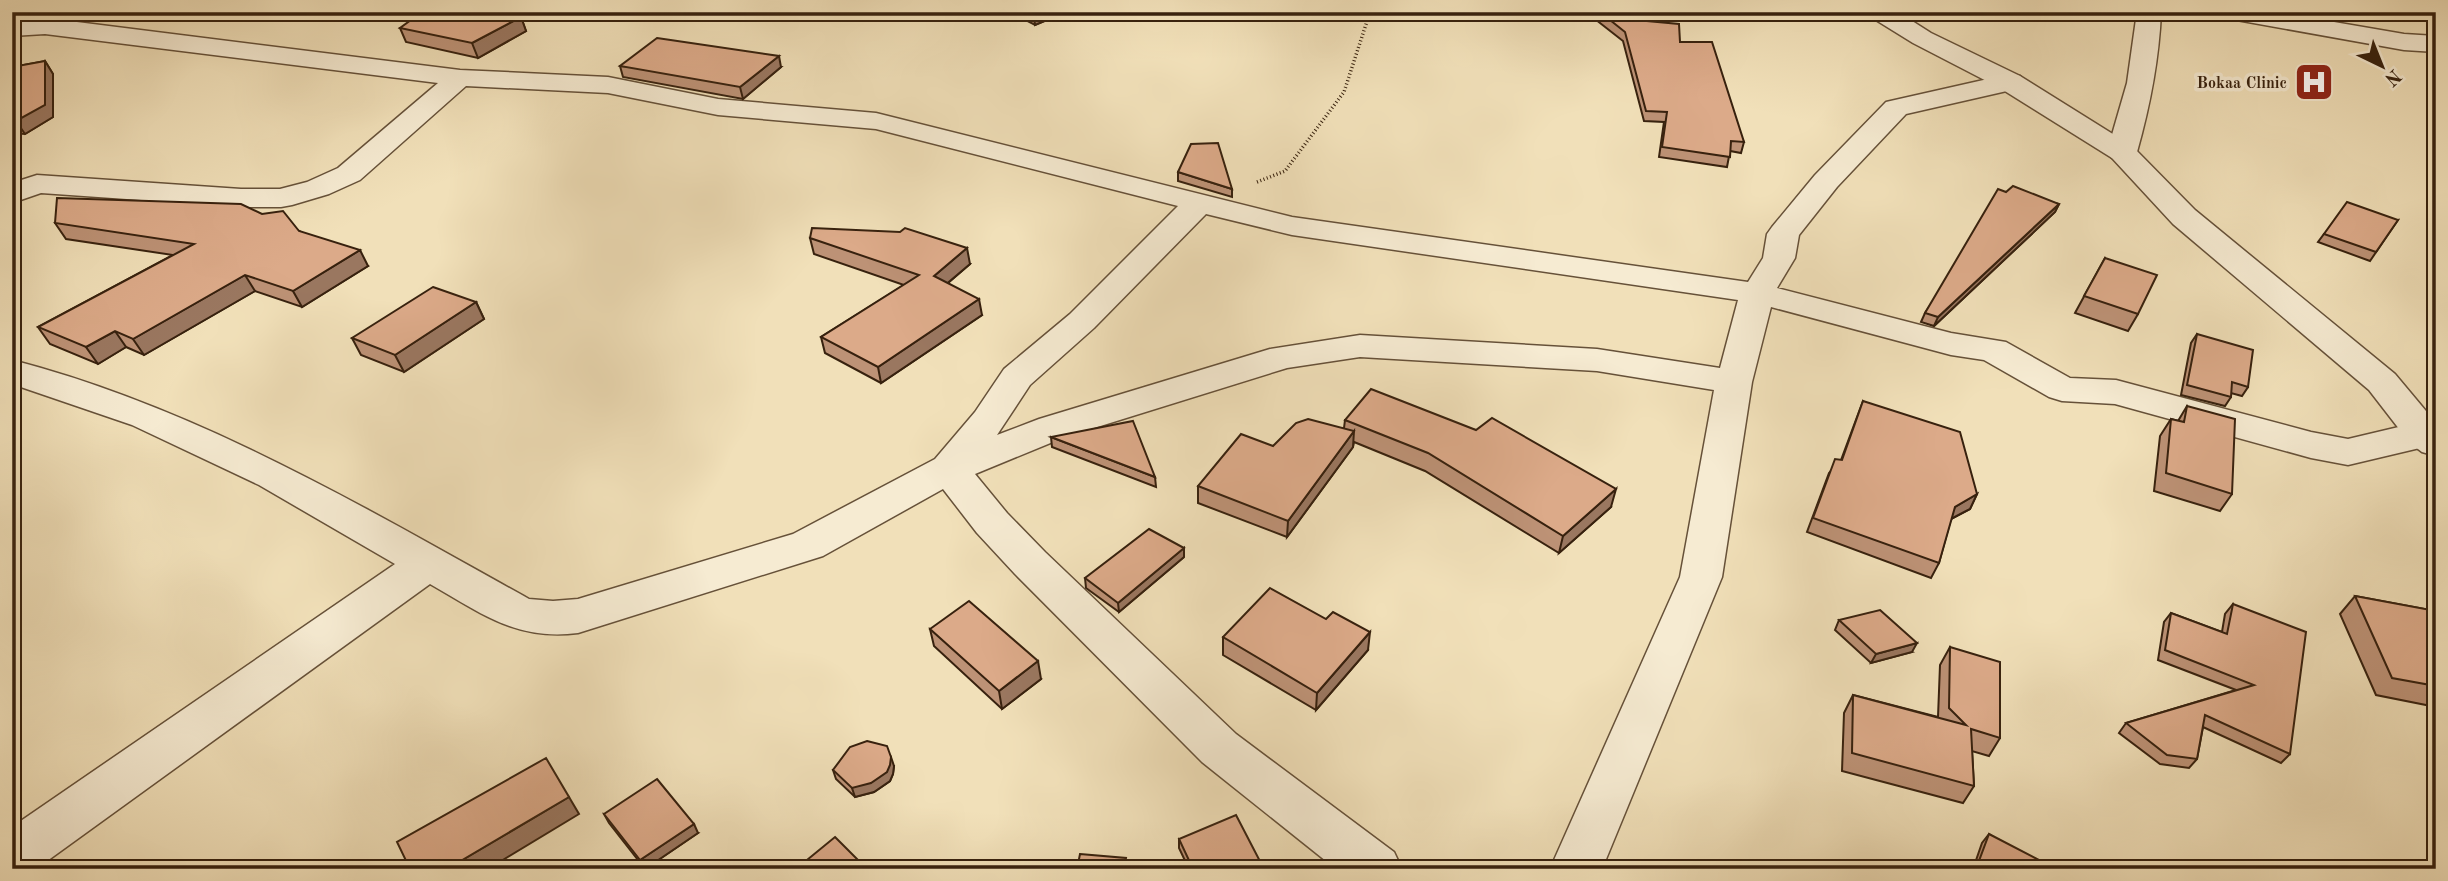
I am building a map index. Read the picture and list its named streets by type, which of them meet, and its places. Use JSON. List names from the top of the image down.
{
  "places": {
    "hospital": ["Bokaa Clinic"]
  },
  "north": "bottom right"
}
